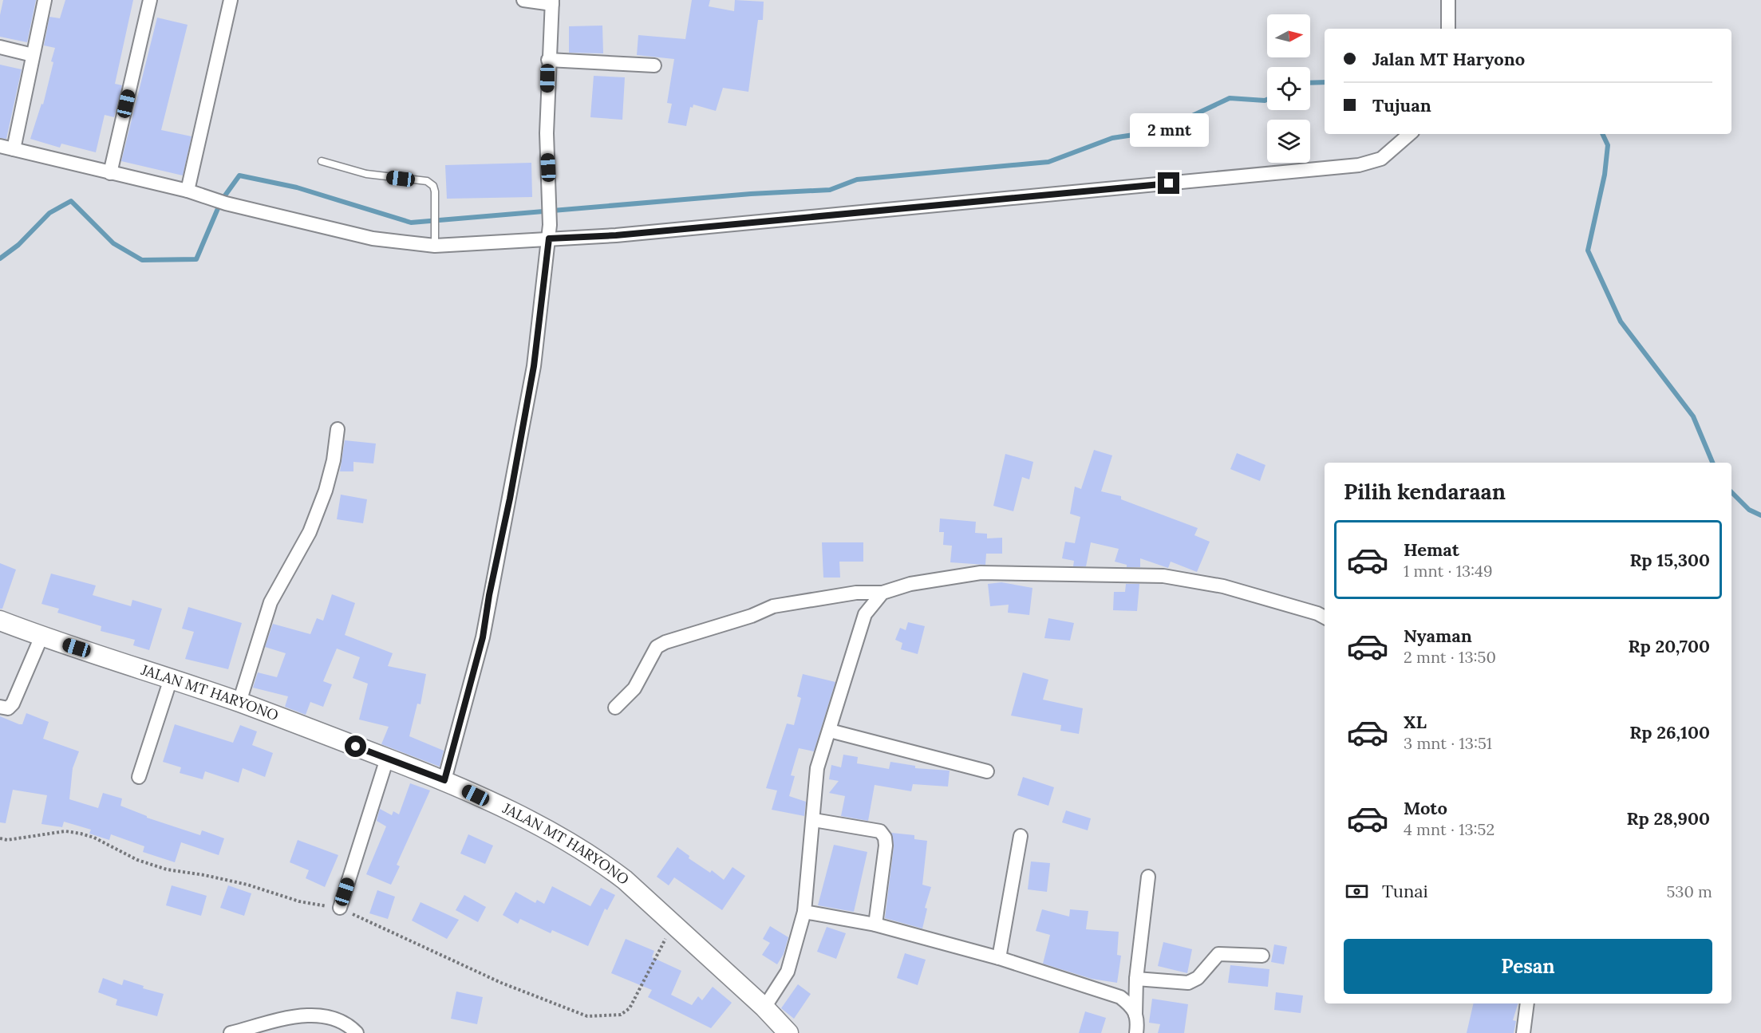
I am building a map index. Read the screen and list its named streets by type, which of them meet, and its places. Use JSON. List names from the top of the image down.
{
  "streets": {
    "main road": ["JALAN MT HARYONO"]
  },
  "north": "right",
  "page": {
    "banner": ["Jalan MT Haryono", "Tujuan"],
    "bubble": "2 mnt",
    "heading": "Pilih kendaraan",
    "list": [
      {
        "name": "Hemat",
        "note": "1 mnt · 13:49",
        "value": "Rp 15,300"
      },
      {
        "name": "Nyaman",
        "note": "2 mnt · 13:50",
        "value": "Rp 20,700"
      },
      {
        "name": "XL",
        "note": "3 mnt · 13:51",
        "value": "Rp 26,100"
      },
      {
        "name": "Moto",
        "note": "4 mnt · 13:52",
        "value": "Rp 28,900"
      }
    ],
    "pay": ["Tunai", "530 m"],
    "buttons": "Pesan"
  }
}
